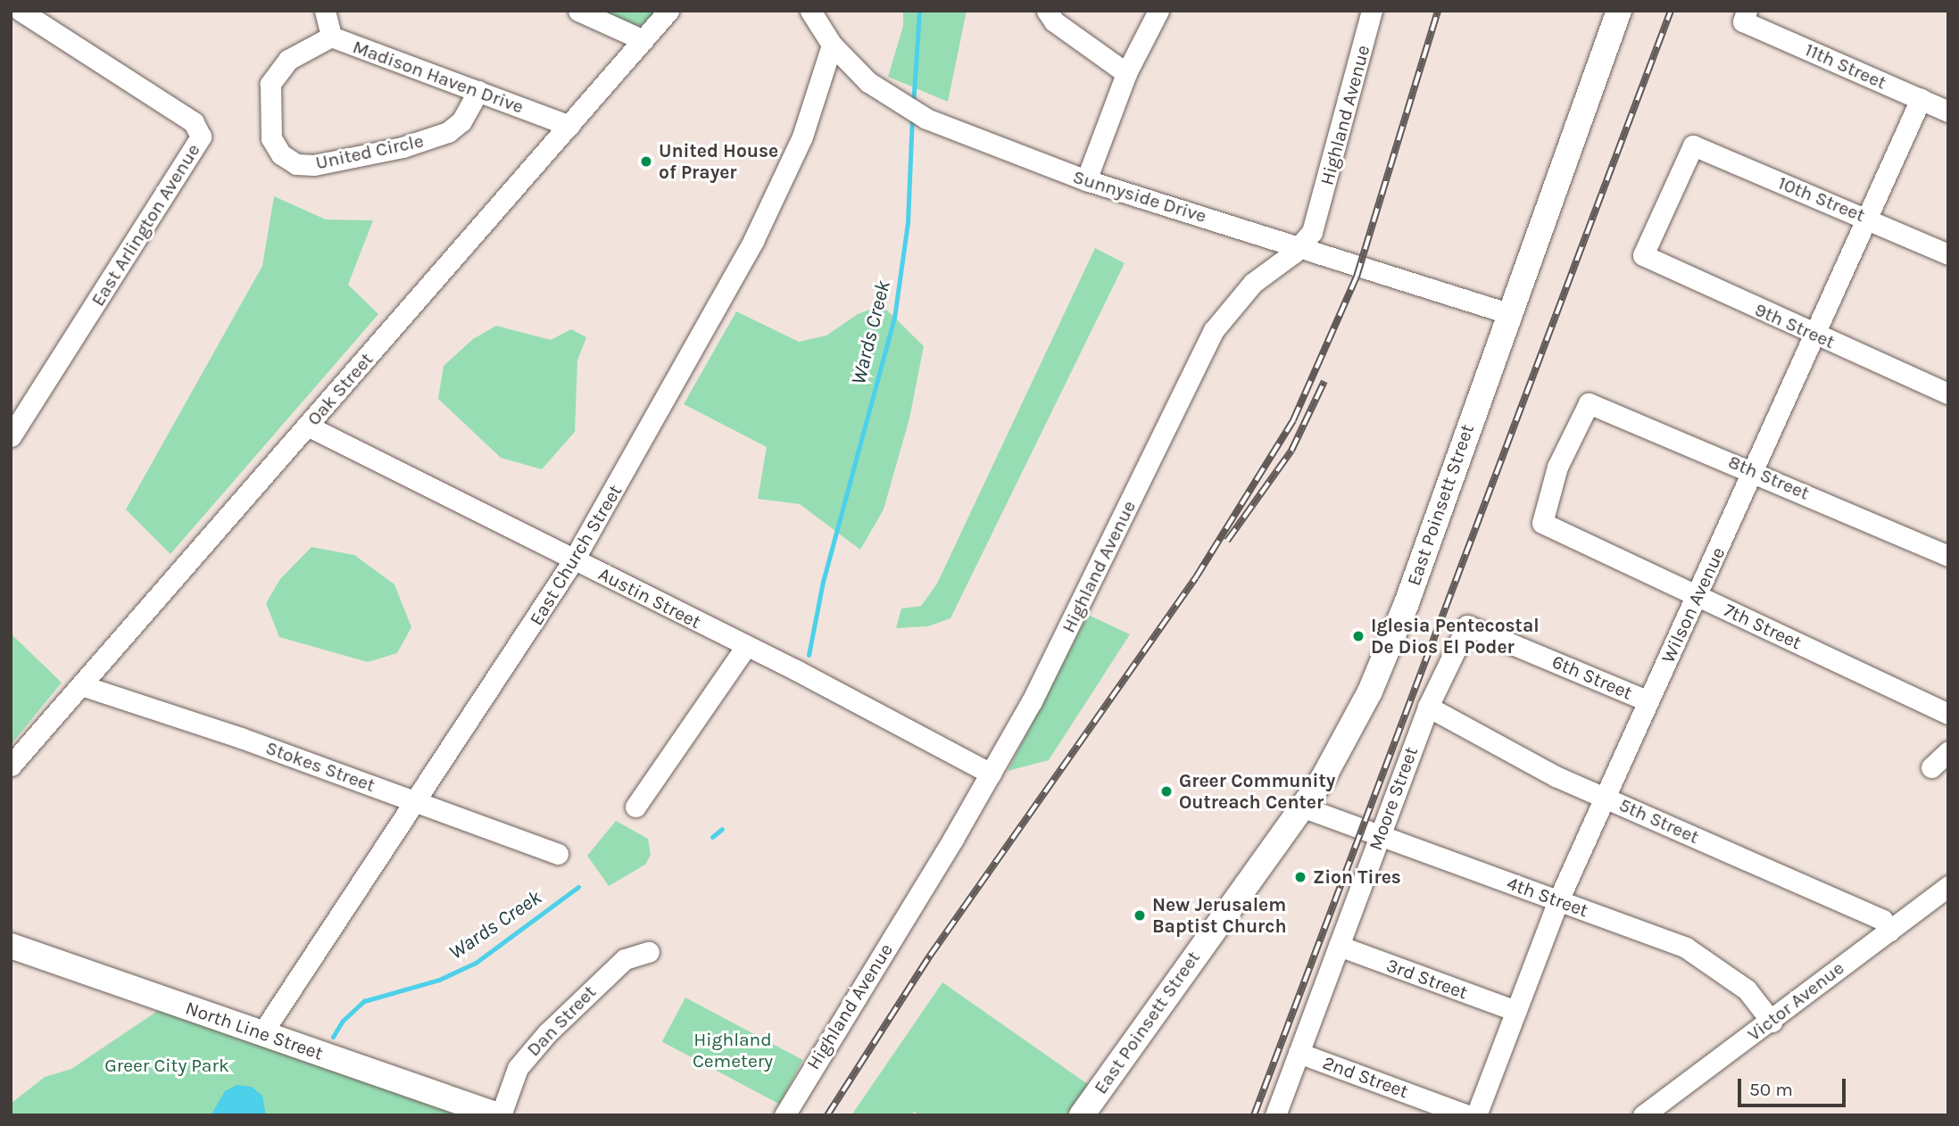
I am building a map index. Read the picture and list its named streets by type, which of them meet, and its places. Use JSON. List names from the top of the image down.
{
  "streets": {
    "main road": ["East Poinsett Street", "North Line Street"],
    "street": [
      "11th Street",
      "Madison Haven Drive",
      "Highland Avenue",
      "United Circle",
      "Sunnyside Drive",
      "10th Street",
      "East Arlington Avenue",
      "9th Street",
      "Oak Street",
      "8th Street",
      "East Church Street",
      "Austin Street",
      "Wilson Avenue",
      "7th Street",
      "6th Street",
      "Stokes Street",
      "Moore Street",
      "5th Street",
      "4th Street",
      "3rd Street",
      "Victor Avenue",
      "Dan Street",
      "2nd Street"
    ]
  },
  "crossings": [
    ["11th Street", "Wilson Avenue"],
    ["Madison Haven Drive", "United Circle"],
    ["Madison Haven Drive", "Oak Street"],
    ["Highland Avenue", "Sunnyside Drive"],
    ["Highland Avenue", "Austin Street"],
    ["Sunnyside Drive", "East Poinsett Street"],
    ["Sunnyside Drive", "East Church Street"],
    ["10th Street", "9th Street"],
    ["10th Street", "Wilson Avenue"],
    ["9th Street", "Wilson Avenue"],
    ["Oak Street", "Austin Street"],
    ["Oak Street", "Stokes Street"],
    ["8th Street", "Wilson Avenue"],
    ["8th Street", "7th Street"],
    ["East Poinsett Street", "4th Street"],
    ["East Church Street", "Austin Street"],
    ["East Church Street", "Stokes Street"],
    ["East Church Street", "North Line Street"],
    ["Wilson Avenue", "7th Street"],
    ["Wilson Avenue", "6th Street"],
    ["Wilson Avenue", "5th Street"],
    ["Wilson Avenue", "4th Street"],
    ["Wilson Avenue", "3rd Street"],
    ["6th Street", "Moore Street"],
    ["Moore Street", "5th Street"],
    ["Moore Street", "4th Street"],
    ["Moore Street", "3rd Street"],
    ["Moore Street", "2nd Street"],
    ["5th Street", "Victor Avenue"],
    ["4th Street", "Victor Avenue"],
    ["Dan Street", "North Line Street"]
  ],
  "water": ["Wards Creek"],
  "parks": ["Highland Cemetery", "Greer City Park"],
  "places": [
    "United House of Prayer",
    "Iglesia Pentecostal De Dios El Poder",
    "Greer Community Outreach Center",
    "Zion Tires",
    "New Jerusalem Baptist Church"
  ],
  "scale_bar": "50 m"
}
